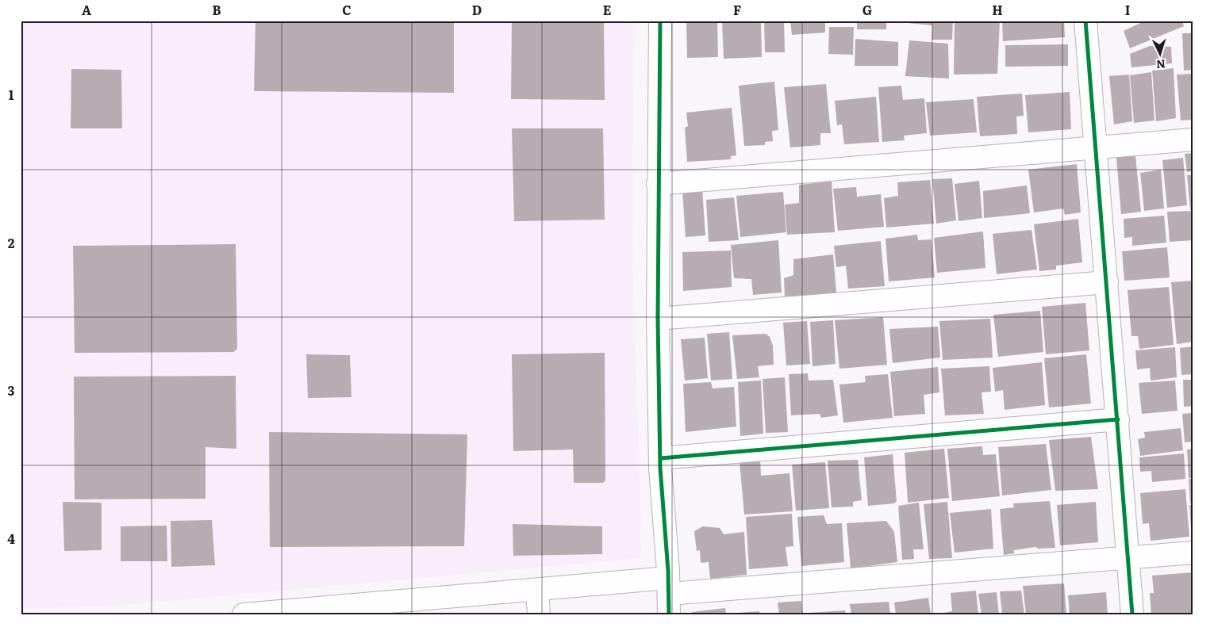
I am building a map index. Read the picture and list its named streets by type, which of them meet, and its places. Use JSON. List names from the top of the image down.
{
  "north": "bottom",
  "grid": {
    "columns": [
      "A",
      "B",
      "C",
      "D",
      "E",
      "F",
      "G",
      "H",
      "I"
    ],
    "rows": [
      "1",
      "2",
      "3",
      "4"
    ]
  }
}
